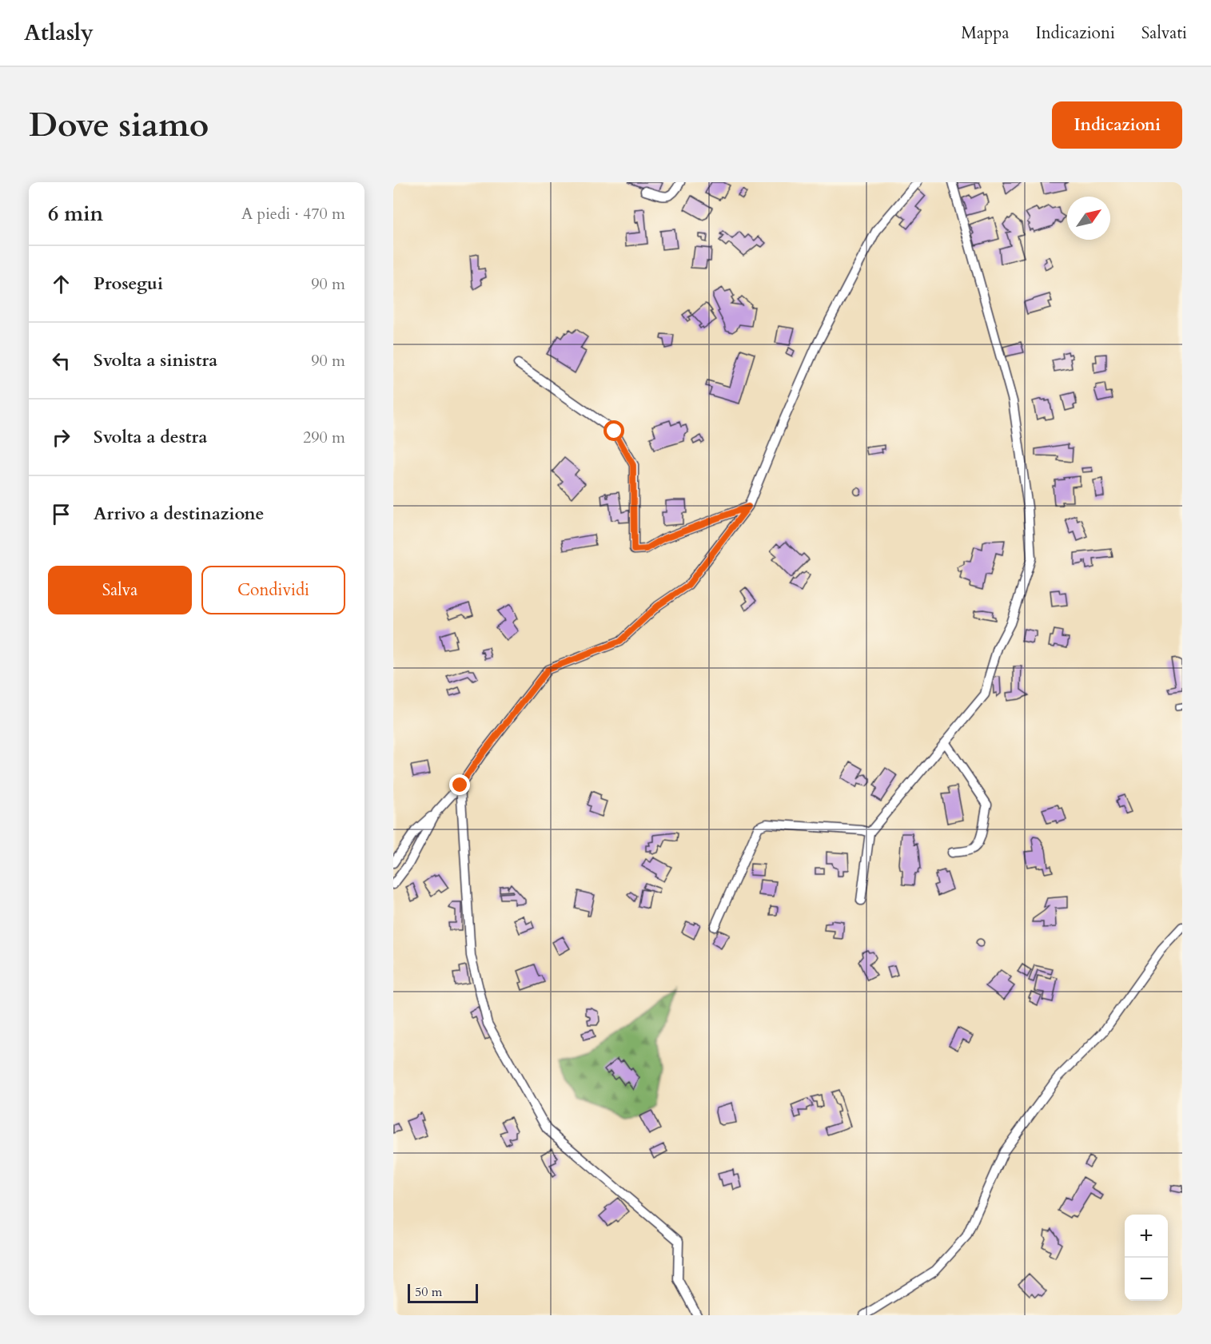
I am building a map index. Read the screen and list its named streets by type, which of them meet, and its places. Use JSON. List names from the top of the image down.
{
  "scale_bar": "50 m",
  "north": "top right",
  "page": {
    "header": "Atlasly",
    "nav": ["Mappa", "Indicazioni", "Salvati"],
    "buttons": [
      "Indicazioni",
      ["Salva", "Condividi"]
    ],
    "title": "Dove siamo",
    "heading": ["6 min", "A piedi · 470 m"],
    "list": [
      ["Prosegui", "90 m"],
      ["Svolta a sinistra", "90 m"],
      ["Svolta a destra", "290 m"],
      "Arrivo a destinazione"
    ],
    "map_buttons": ["+", "−"],
    "scale": "50 m"
  }
}
